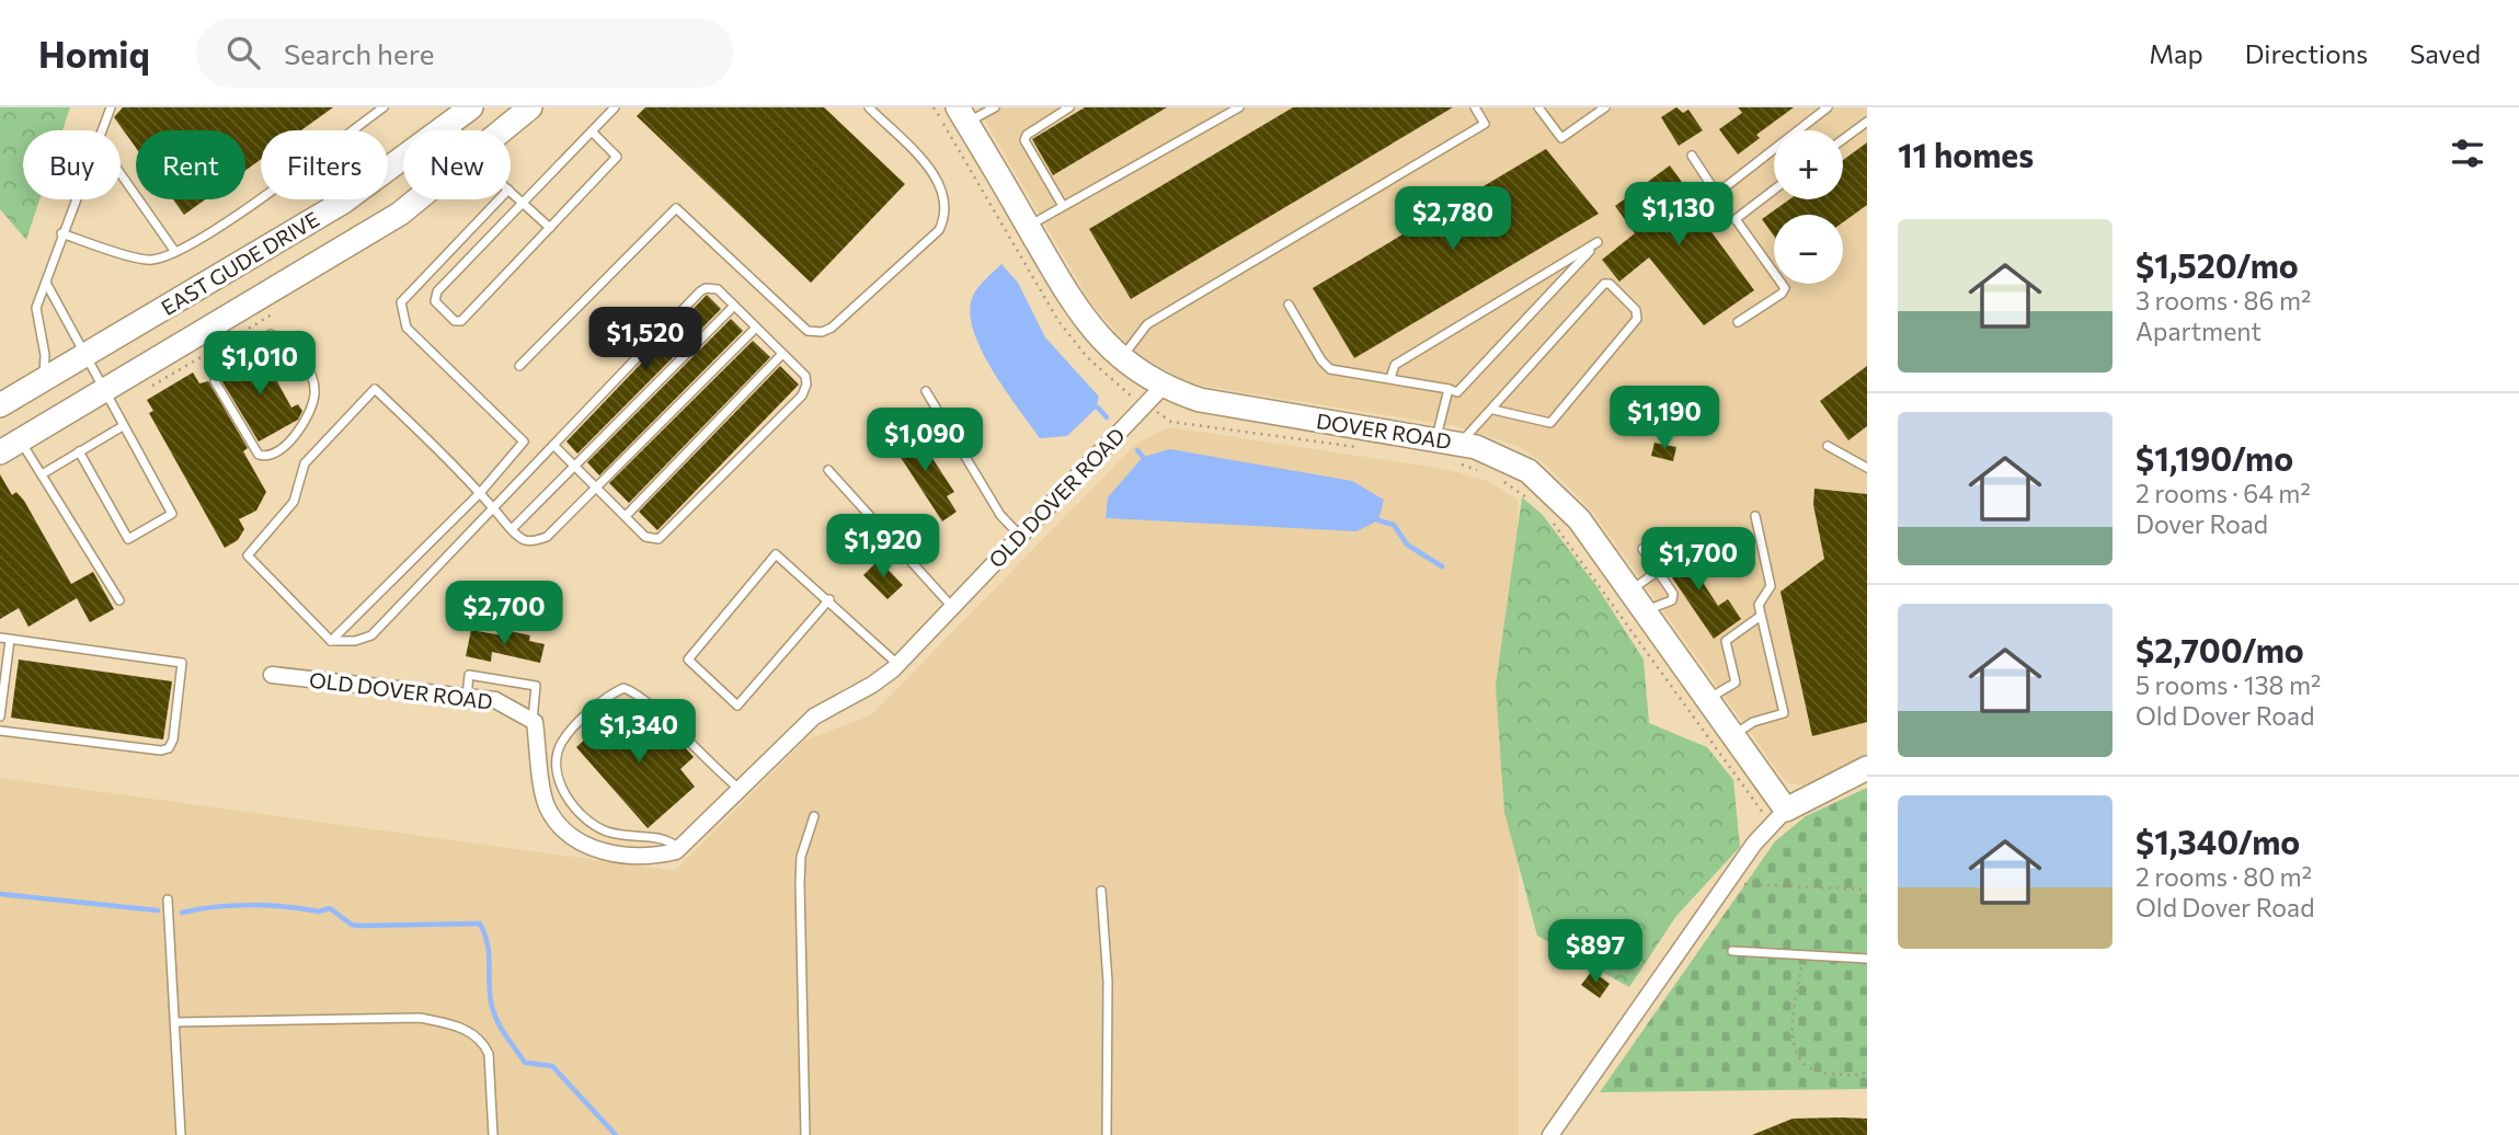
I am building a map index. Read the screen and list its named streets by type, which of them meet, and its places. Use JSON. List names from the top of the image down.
{
  "streets": {
    "street": ["EAST GUDE DRIVE", "DOVER ROAD", "OLD DOVER ROAD"]
  },
  "crossings": [
    ["DOVER ROAD", "OLD DOVER ROAD"]
  ],
  "page": {
    "header": "Homiq",
    "search": "Search here",
    "nav": ["Map", "Directions", "Saved"],
    "heading": "11 homes",
    "map_buttons": ["+", "−"],
    "chip": [
      "Buy",
      "Rent",
      "Filters",
      "New"
    ],
    "price": [
      "$1,130",
      "$2,780",
      "$1,520",
      "$1,010",
      "$1,190",
      "$1,090",
      "$1,920",
      "$1,700",
      "$2,700",
      "$1,340",
      "$897"
    ],
    "list": [
      {
        "name": "$1,520/mo",
        "note": "3 rooms · 86 m² · Apartment"
      },
      {
        "name": "$1,190/mo",
        "note": "2 rooms · 64 m² · Dover Road"
      },
      {
        "name": "$2,700/mo",
        "note": "5 rooms · 138 m² · Old Dover Road"
      },
      {
        "name": "$1,340/mo",
        "note": "2 rooms · 80 m² · Old Dover Road"
      }
    ]
  }
}
